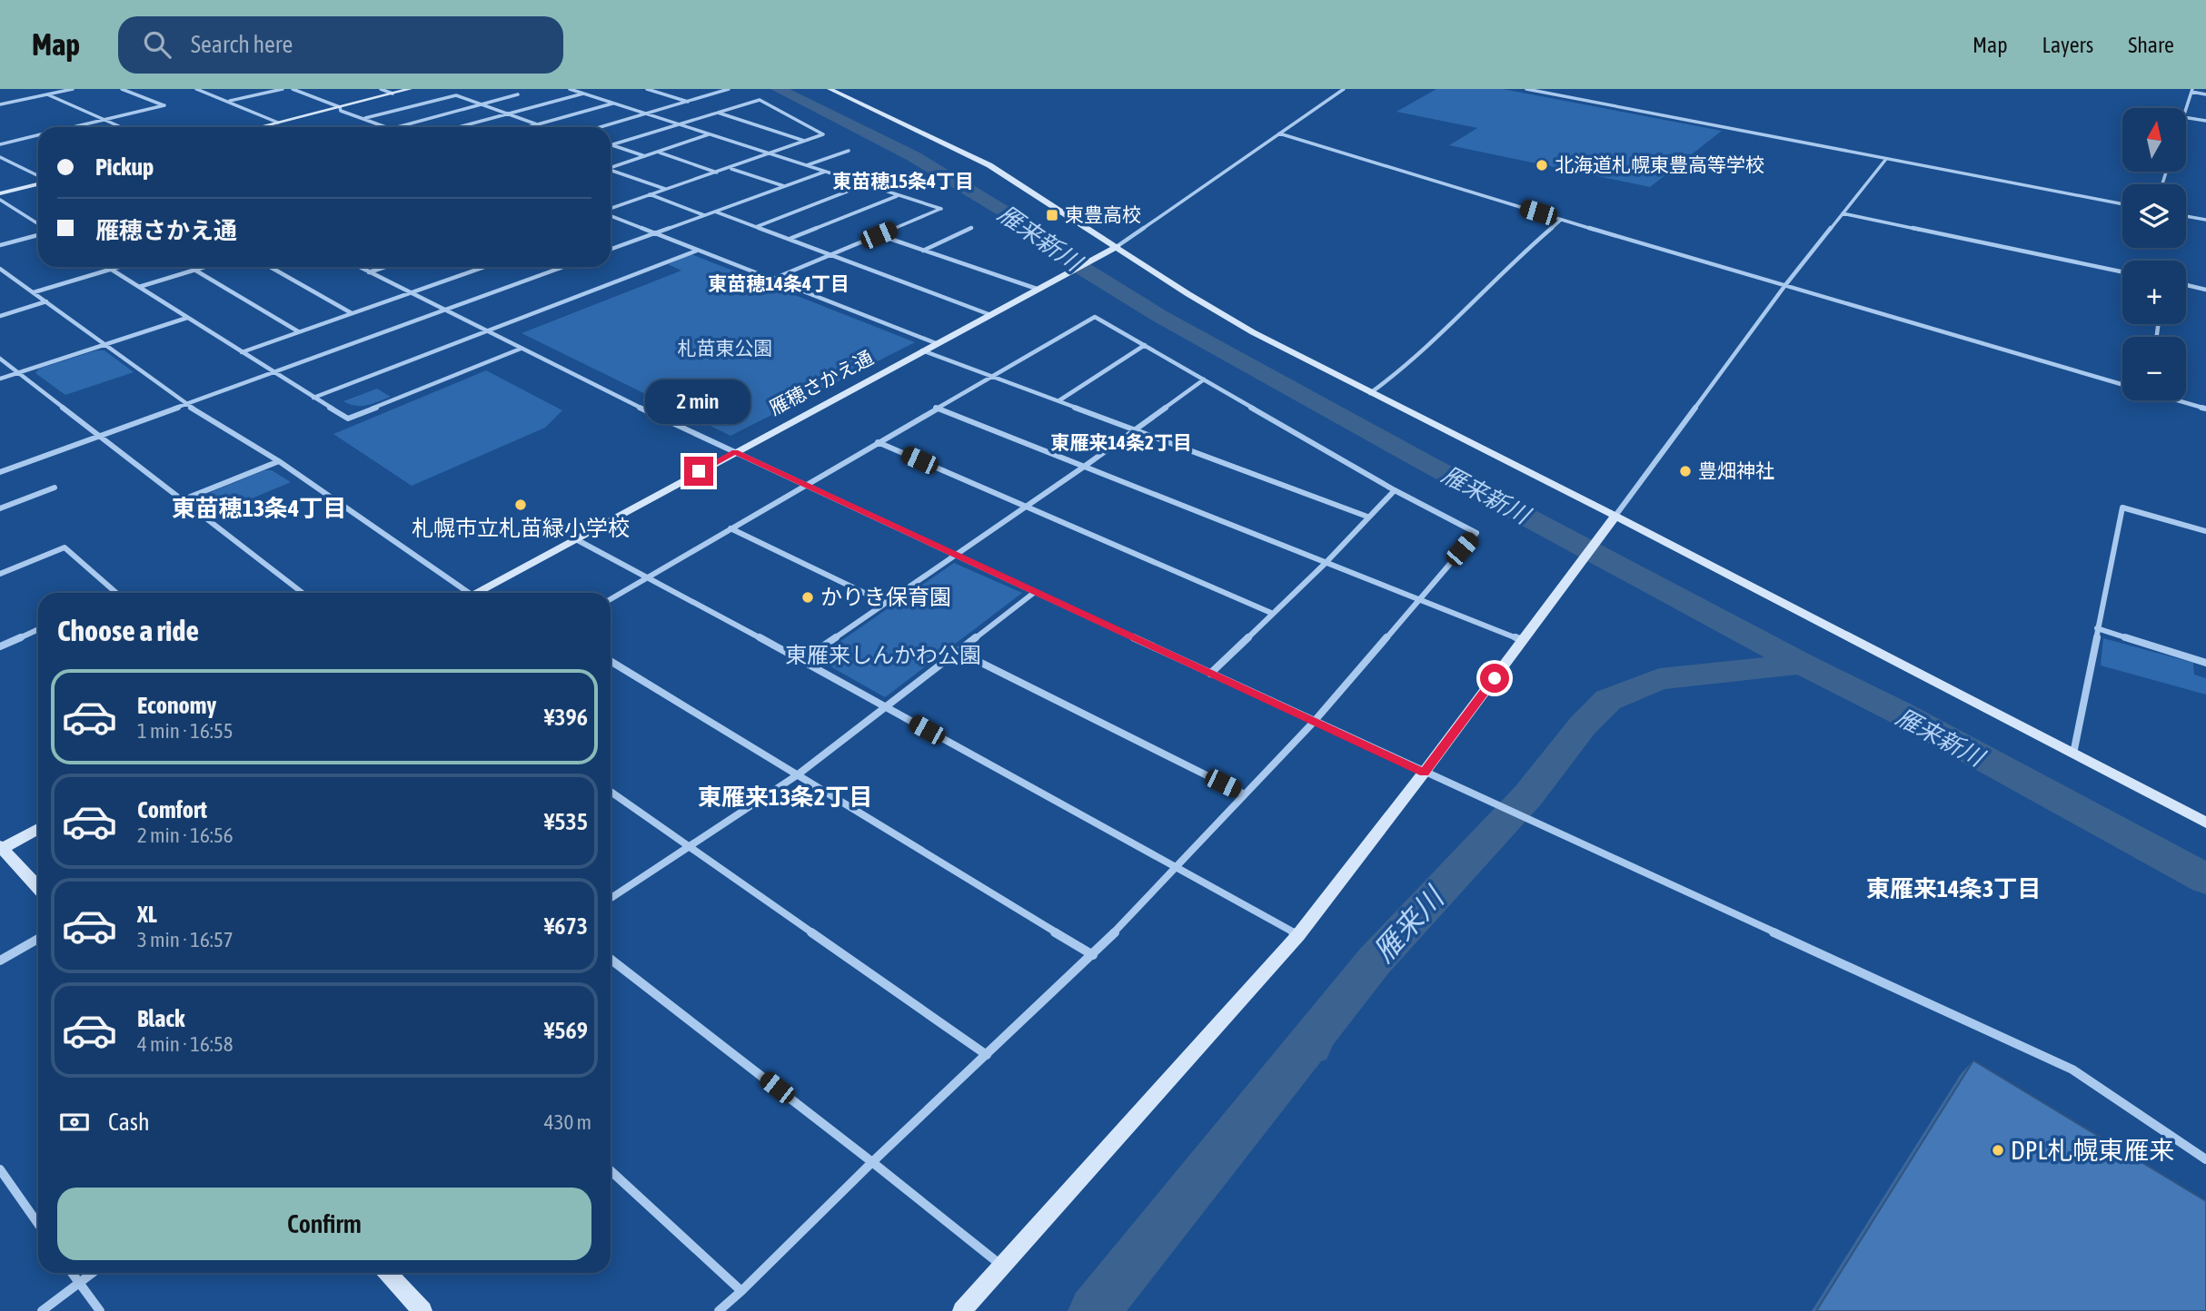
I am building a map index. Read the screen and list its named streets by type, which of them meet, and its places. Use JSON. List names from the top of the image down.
{
  "streets": {
    "street": ["雁穂さかえ通"]
  },
  "districts": [
    "東苗穂15条4丁目",
    "東苗穂14条4丁目",
    "東雁来14条2丁目",
    "東苗穂13条4丁目",
    "東雁来13条2丁目",
    "東雁来14条3丁目"
  ],
  "water": ["雁来新川", "雁来川"],
  "parks": ["札苗東公園", "東雁来しんかわ公園"],
  "places": {
    "other": [
      "北海道札幌東豊高等学校",
      "豊畑神社",
      "札幌市立札苗緑小学校",
      "かりき保育園",
      "DPL札幌東雁来"
    ],
    "transit": ["東豊高校"]
  },
  "north": "top",
  "page": {
    "header": "Map",
    "search": "Search here",
    "nav": ["Map", "Layers", "Share"],
    "map_buttons": ["+", "−"],
    "banner": ["Pickup", "雁穂さかえ通"],
    "bubble": "2 min",
    "heading": "Choose a ride",
    "list": [
      {
        "name": "Economy",
        "note": "1 min · 16:55",
        "value": "¥396"
      },
      {
        "name": "Comfort",
        "note": "2 min · 16:56",
        "value": "¥535"
      },
      {
        "name": "XL",
        "note": "3 min · 16:57",
        "value": "¥673"
      },
      {
        "name": "Black",
        "note": "4 min · 16:58",
        "value": "¥569"
      }
    ],
    "pay": ["Cash", "430 m"],
    "buttons": "Confirm"
  }
}
